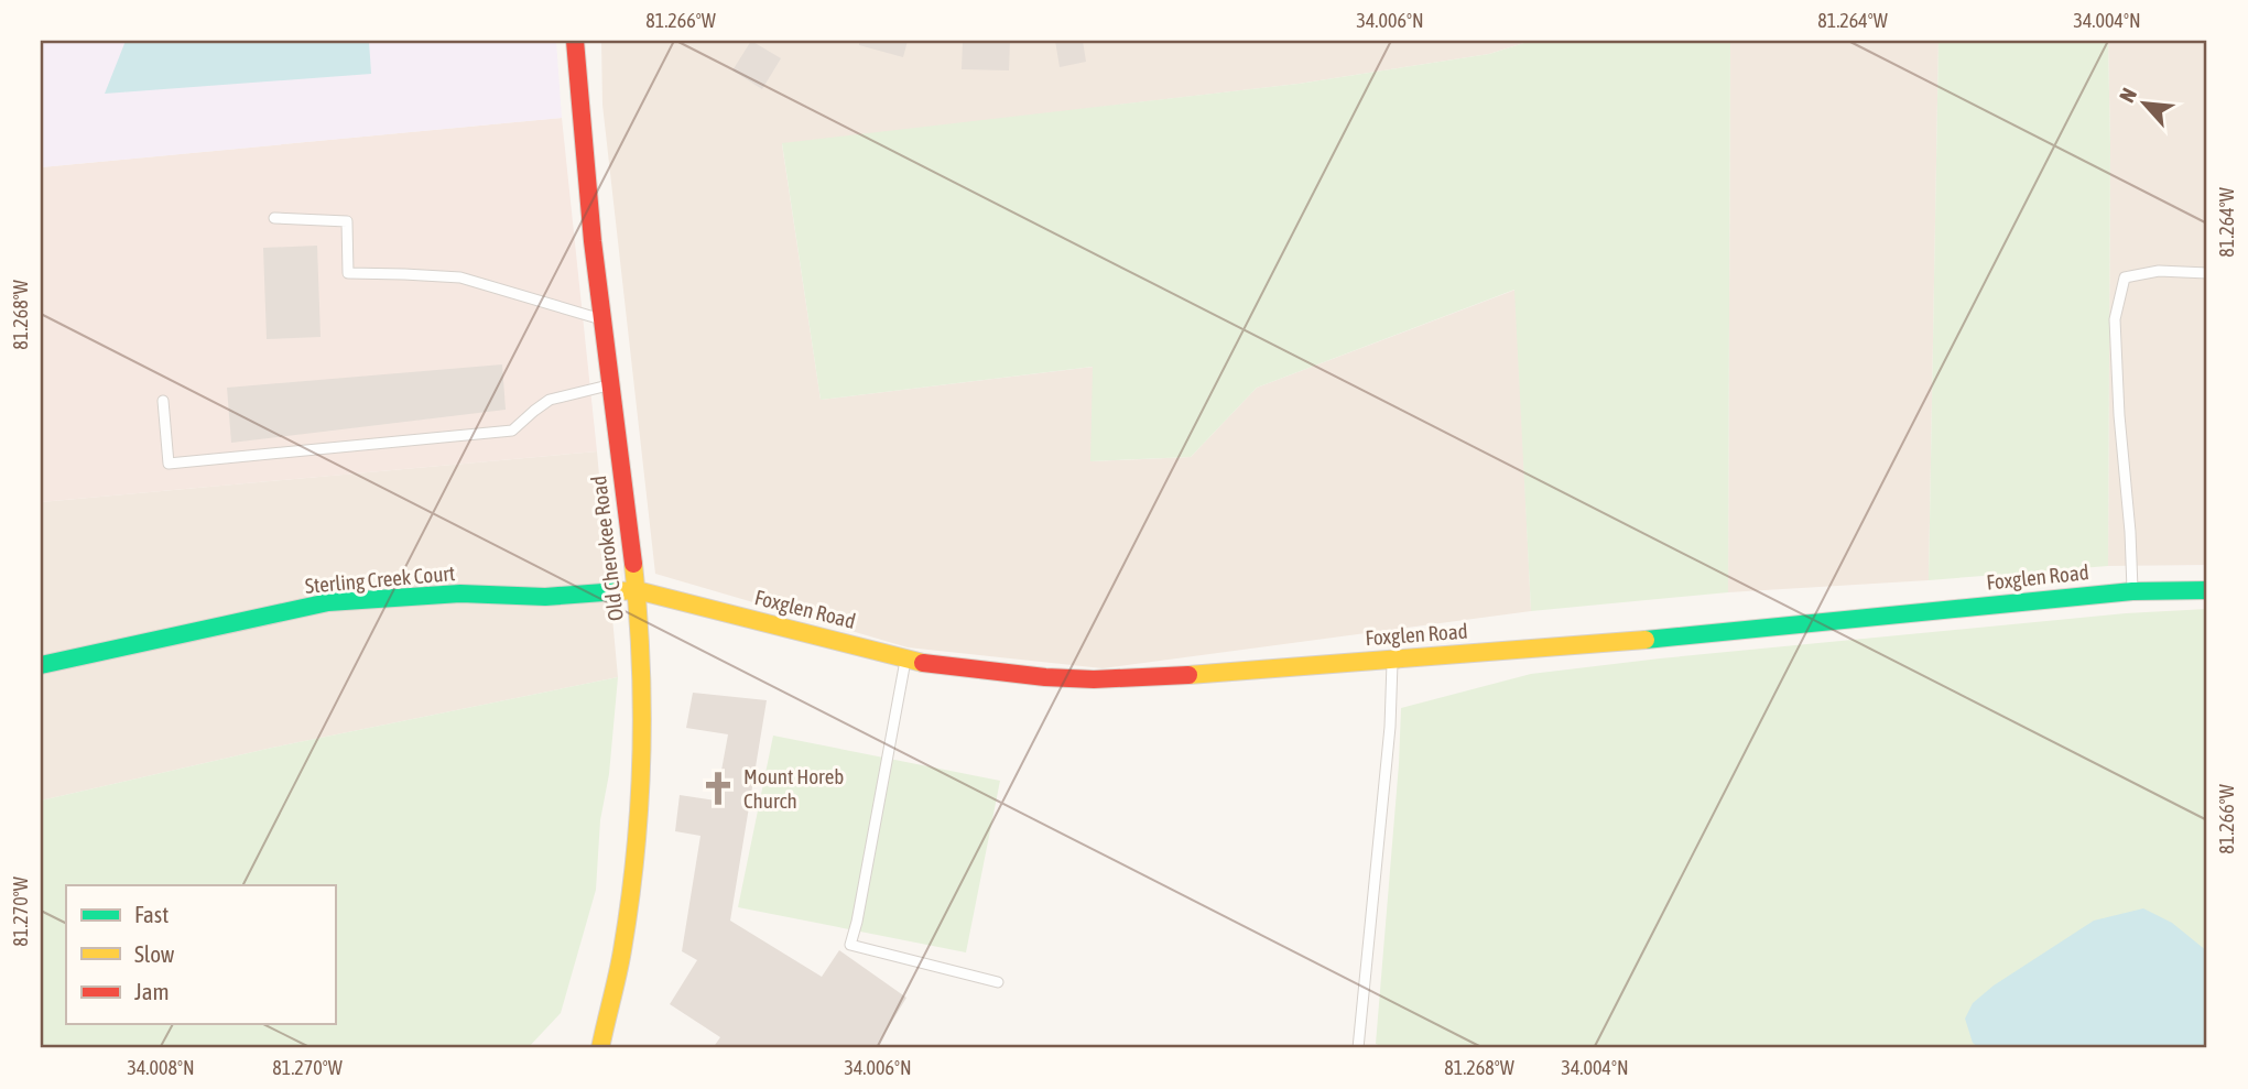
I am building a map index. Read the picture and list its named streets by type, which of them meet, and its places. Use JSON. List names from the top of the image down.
{
  "streets": {
    "street": ["Old Cherokee Road", "Foxglen Road", "Sterling Creek Court"]
  },
  "crossings": [
    ["Old Cherokee Road", "Foxglen Road"],
    ["Old Cherokee Road", "Sterling Creek Court"],
    ["Foxglen Road", "Sterling Creek Court"]
  ],
  "places": {
    "church": ["Mount Horeb Church"]
  },
  "legend": ["Fast", "Slow", "Jam"],
  "north": "top left",
  "coordinates": [
    "81.266°W",
    "34.006°N",
    "81.264°W",
    "34.004°N",
    "81.268°W",
    "81.270°W",
    "34.008°N"
  ]
}
